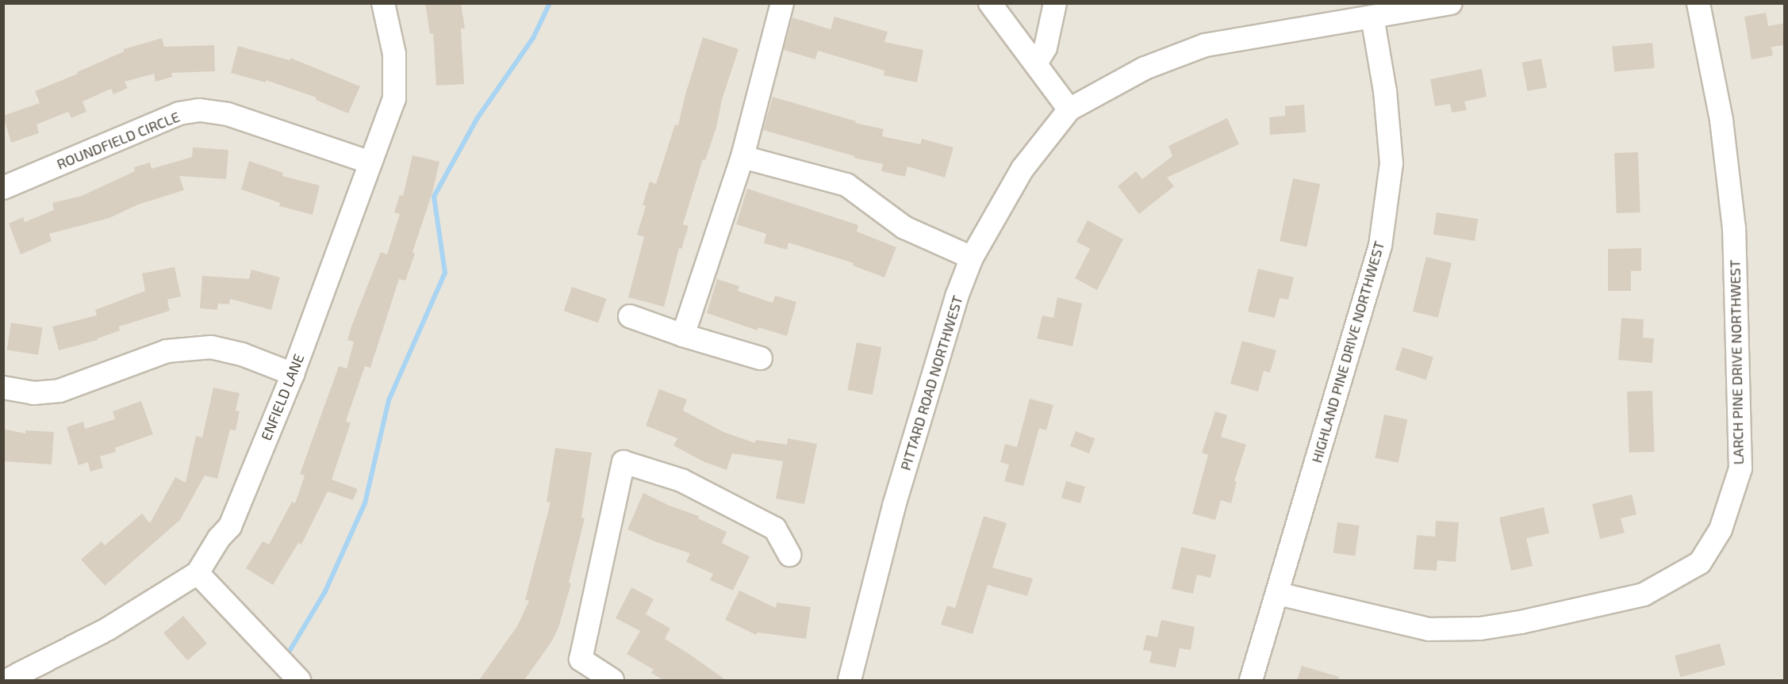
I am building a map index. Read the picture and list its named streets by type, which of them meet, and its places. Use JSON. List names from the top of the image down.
{
  "streets": {
    "street": [
      "ROUNDFIELD CIRCLE",
      "HIGHLAND PINE DRIVE NORTHWEST",
      "LARCH PINE DRIVE NORTHWEST",
      "PITTARD ROAD NORTHWEST",
      "ENFIELD LANE"
    ]
  },
  "crossings": [
    ["ROUNDFIELD CIRCLE", "ENFIELD LANE"],
    ["HIGHLAND PINE DRIVE NORTHWEST", "LARCH PINE DRIVE NORTHWEST"]
  ]
}
